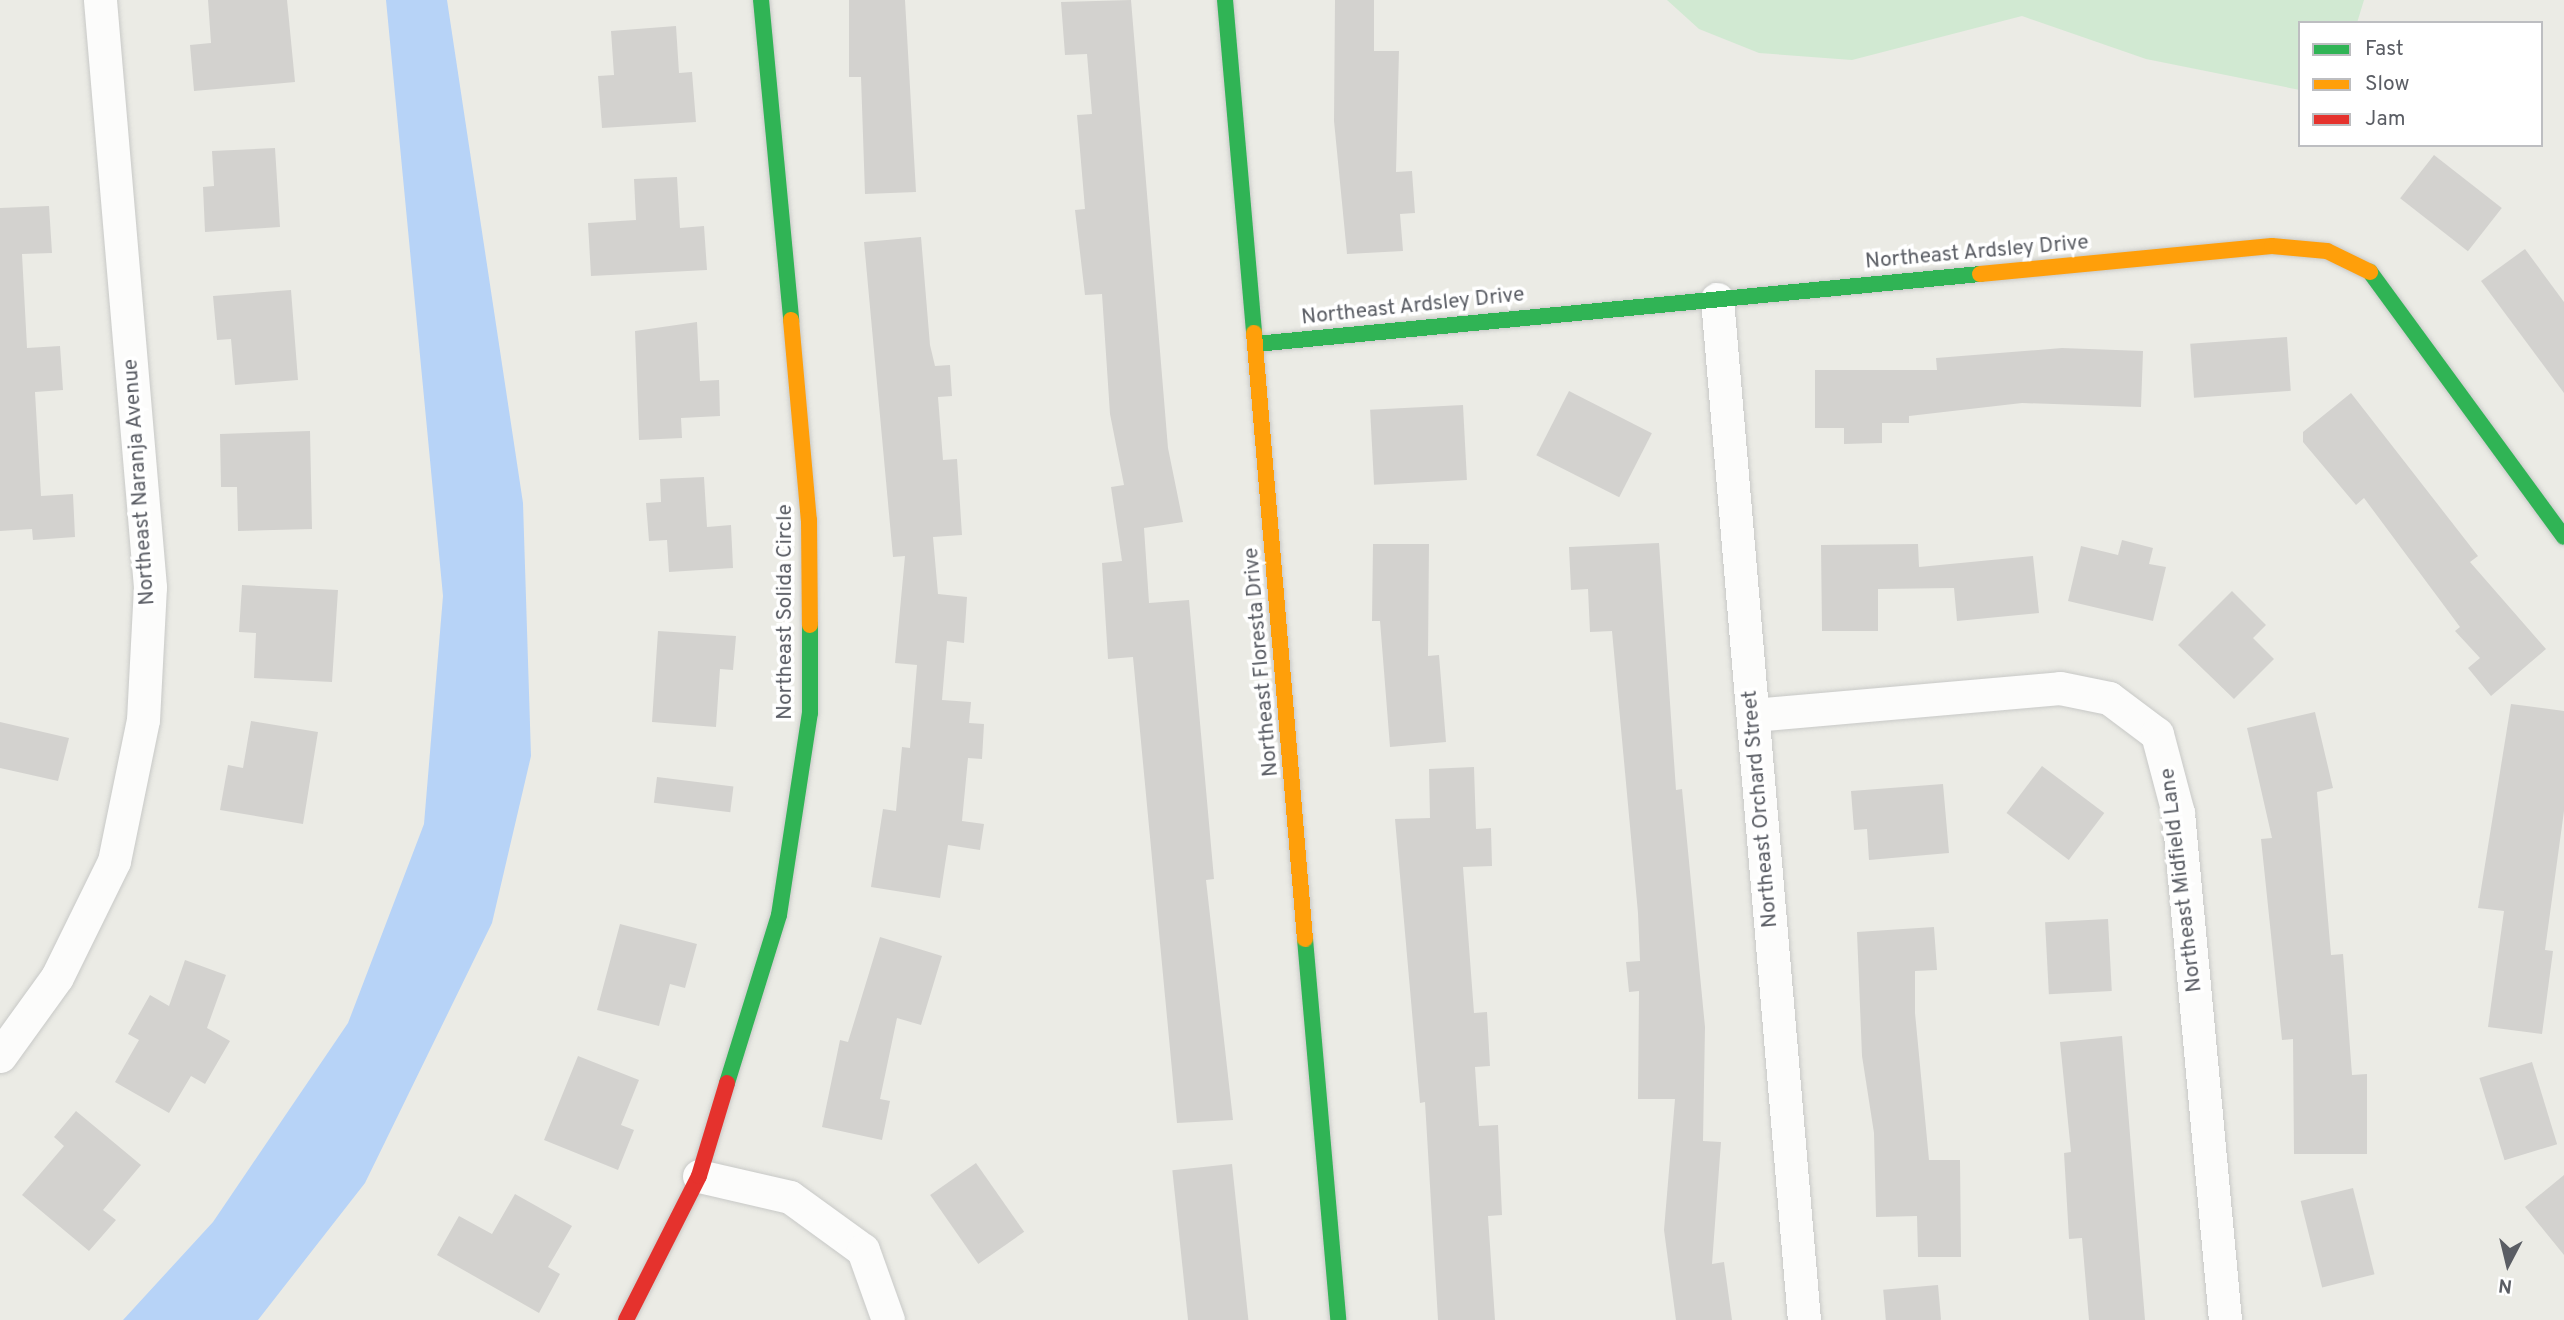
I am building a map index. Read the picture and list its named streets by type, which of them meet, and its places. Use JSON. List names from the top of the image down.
{
  "streets": {
    "street": [
      "Northeast Ardsley Drive",
      "Northeast Naranja Avenue",
      "Northeast Solida Circle",
      "Northeast Floresta Drive",
      "Northeast Orchard Street",
      "Northeast Midfield Lane"
    ]
  },
  "crossings": [
    ["Northeast Ardsley Drive", "Northeast Floresta Drive"],
    ["Northeast Ardsley Drive", "Northeast Orchard Street"],
    ["Northeast Orchard Street", "Northeast Midfield Lane"]
  ],
  "legend": ["Fast", "Slow", "Jam"],
  "north": "bottom"
}
